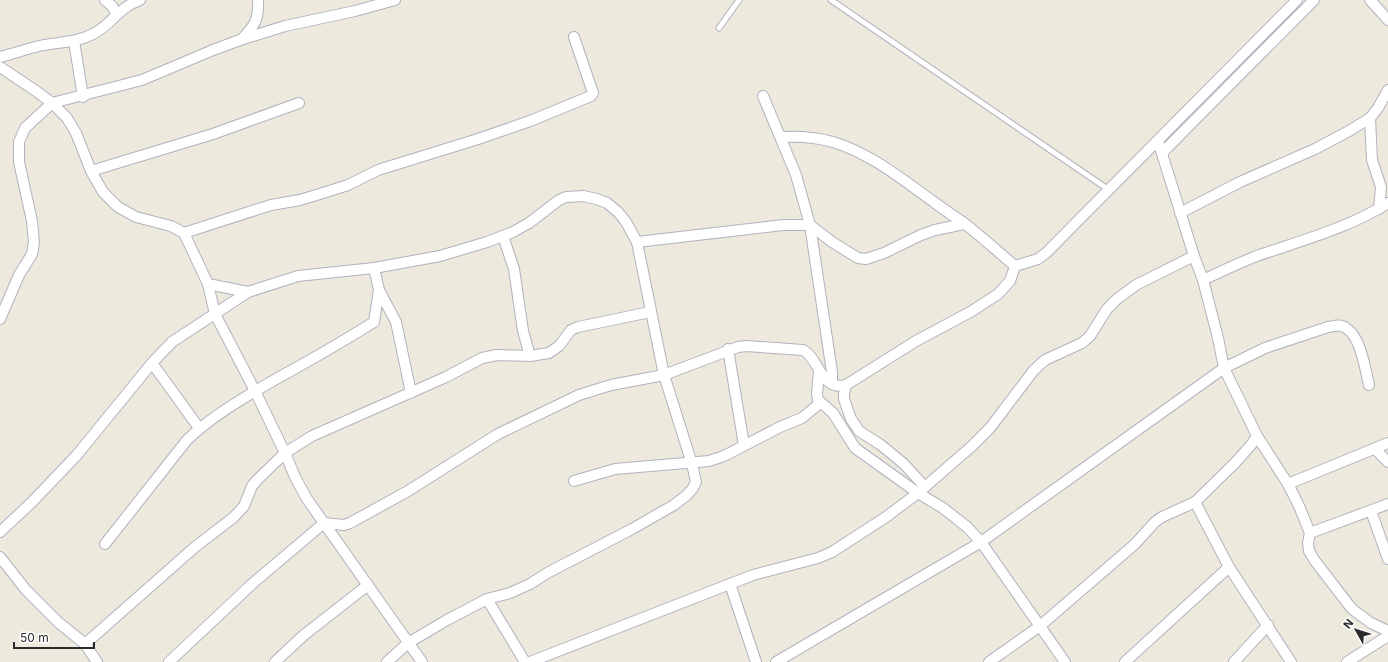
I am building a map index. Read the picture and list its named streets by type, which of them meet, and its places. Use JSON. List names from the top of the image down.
{
  "scale_bar": "50 m",
  "north": "top left"
}
